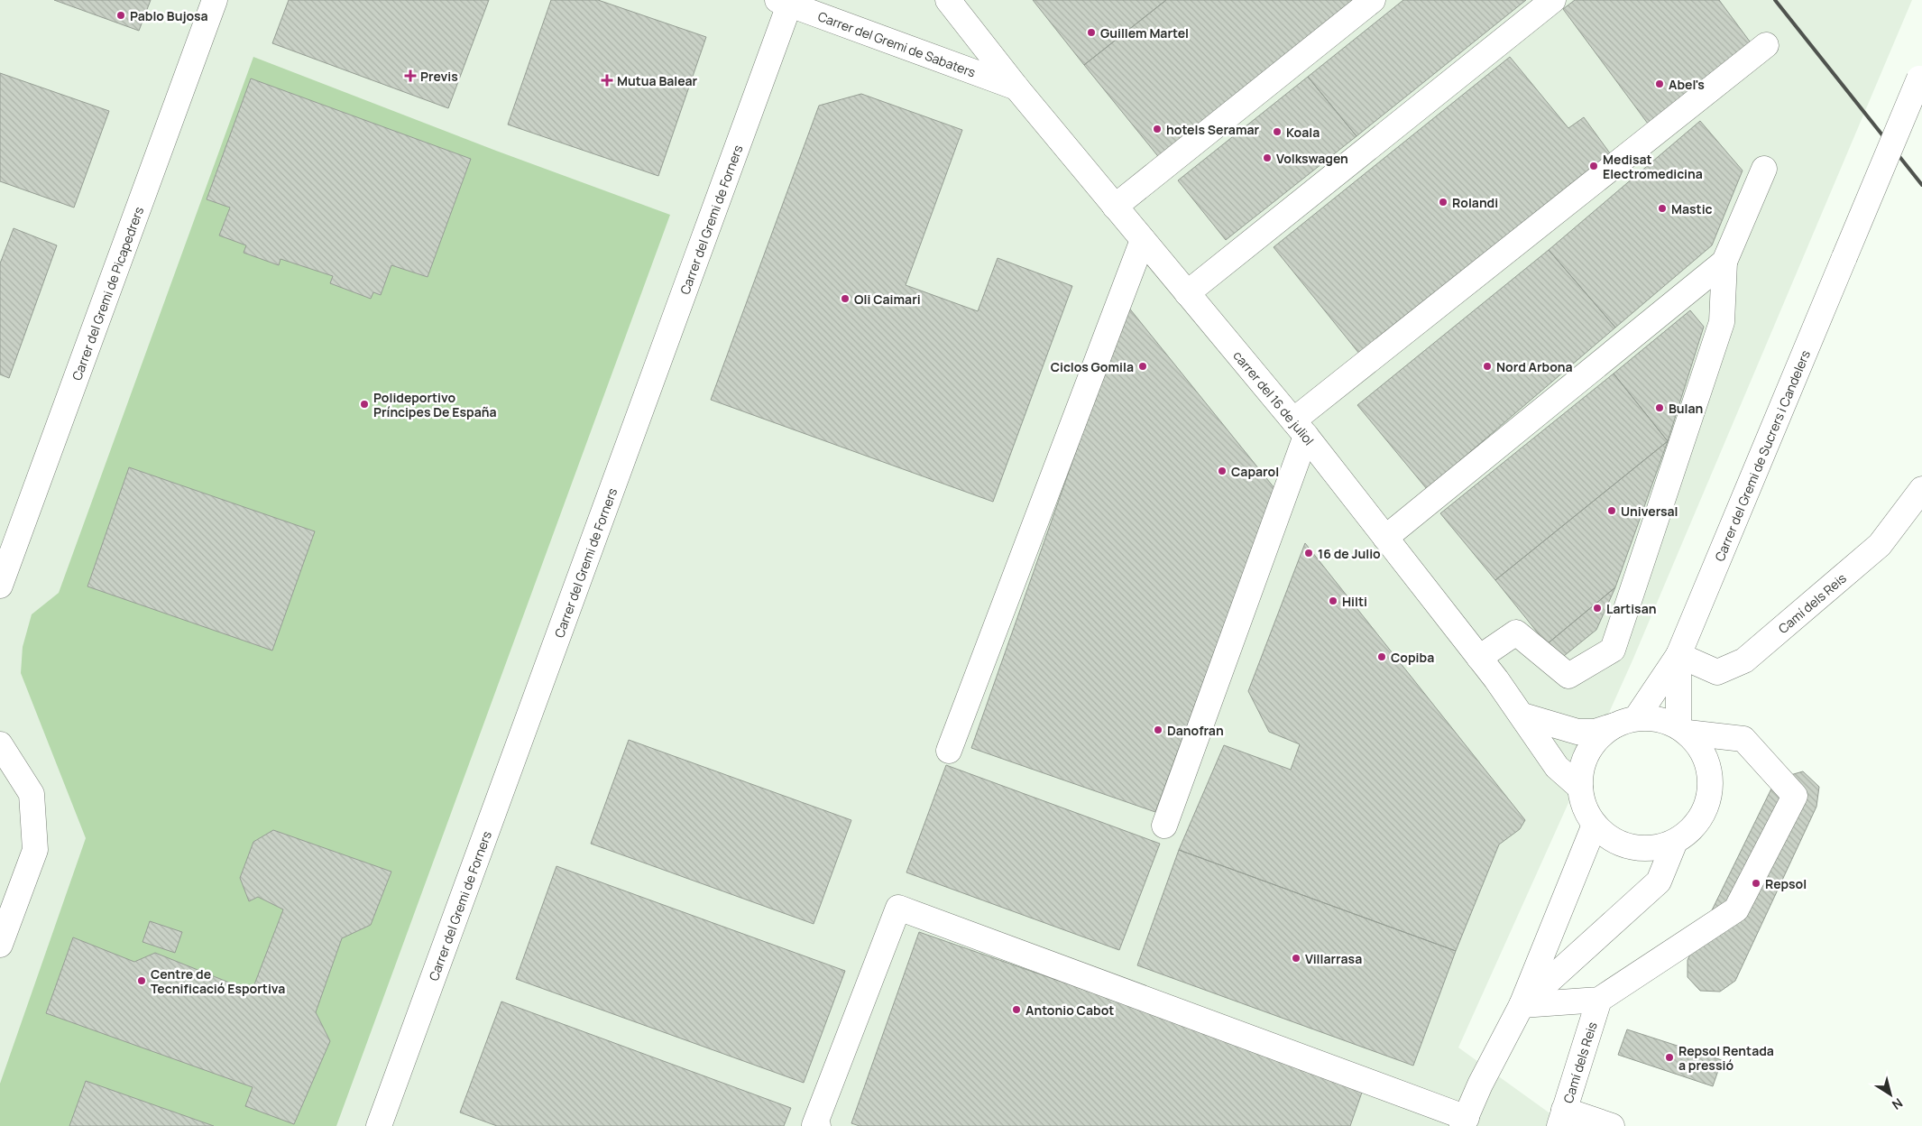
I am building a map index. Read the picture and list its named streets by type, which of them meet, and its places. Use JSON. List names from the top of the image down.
{
  "streets": {
    "street": [
      "Carrer del Gremi de Sabaters",
      "Carrer del Gremi de Forners",
      "Carrer del Gremi de Picapedrers",
      "carrer del 16 de juliol",
      "Carrer del Gremi de Sucrers i Candelers",
      "Camí dels Reis"
    ]
  },
  "crossings": [
    ["Carrer del Gremi de Sabaters", "Carrer del Gremi de Forners"],
    ["Carrer del Gremi de Sabaters", "carrer del 16 de juliol"],
    ["carrer del 16 de juliol", "Carrer del Gremi de Sucrers i Candelers"],
    ["Carrer del Gremi de Sucrers i Candelers", "Camí dels Reis"]
  ],
  "places": {
    "other": [
      "Pablo Bujosa",
      "Guillem Martel",
      "Abel's",
      "hotels Seramar",
      "Koala",
      "Volkswagen",
      "Medisat Electromedicina",
      "Rolandi",
      "Mastic",
      "Oli Caimari",
      "Ciclos Gomila",
      "Nord Arbona",
      "Polideportivo Príncipes De España",
      "Bulan",
      "Caparol",
      "Universal",
      "16 de Julio",
      "Hilti",
      "Lartisan",
      "Copiba",
      "Danofran",
      "Repsol",
      "Villarrasa",
      "Centre de Tecnificació Esportiva",
      "Antonio Cabot",
      "Repsol Rentada a pressió"
    ],
    "health": ["Previs", "Mutua Balear"]
  },
  "north": "bottom right"
}
